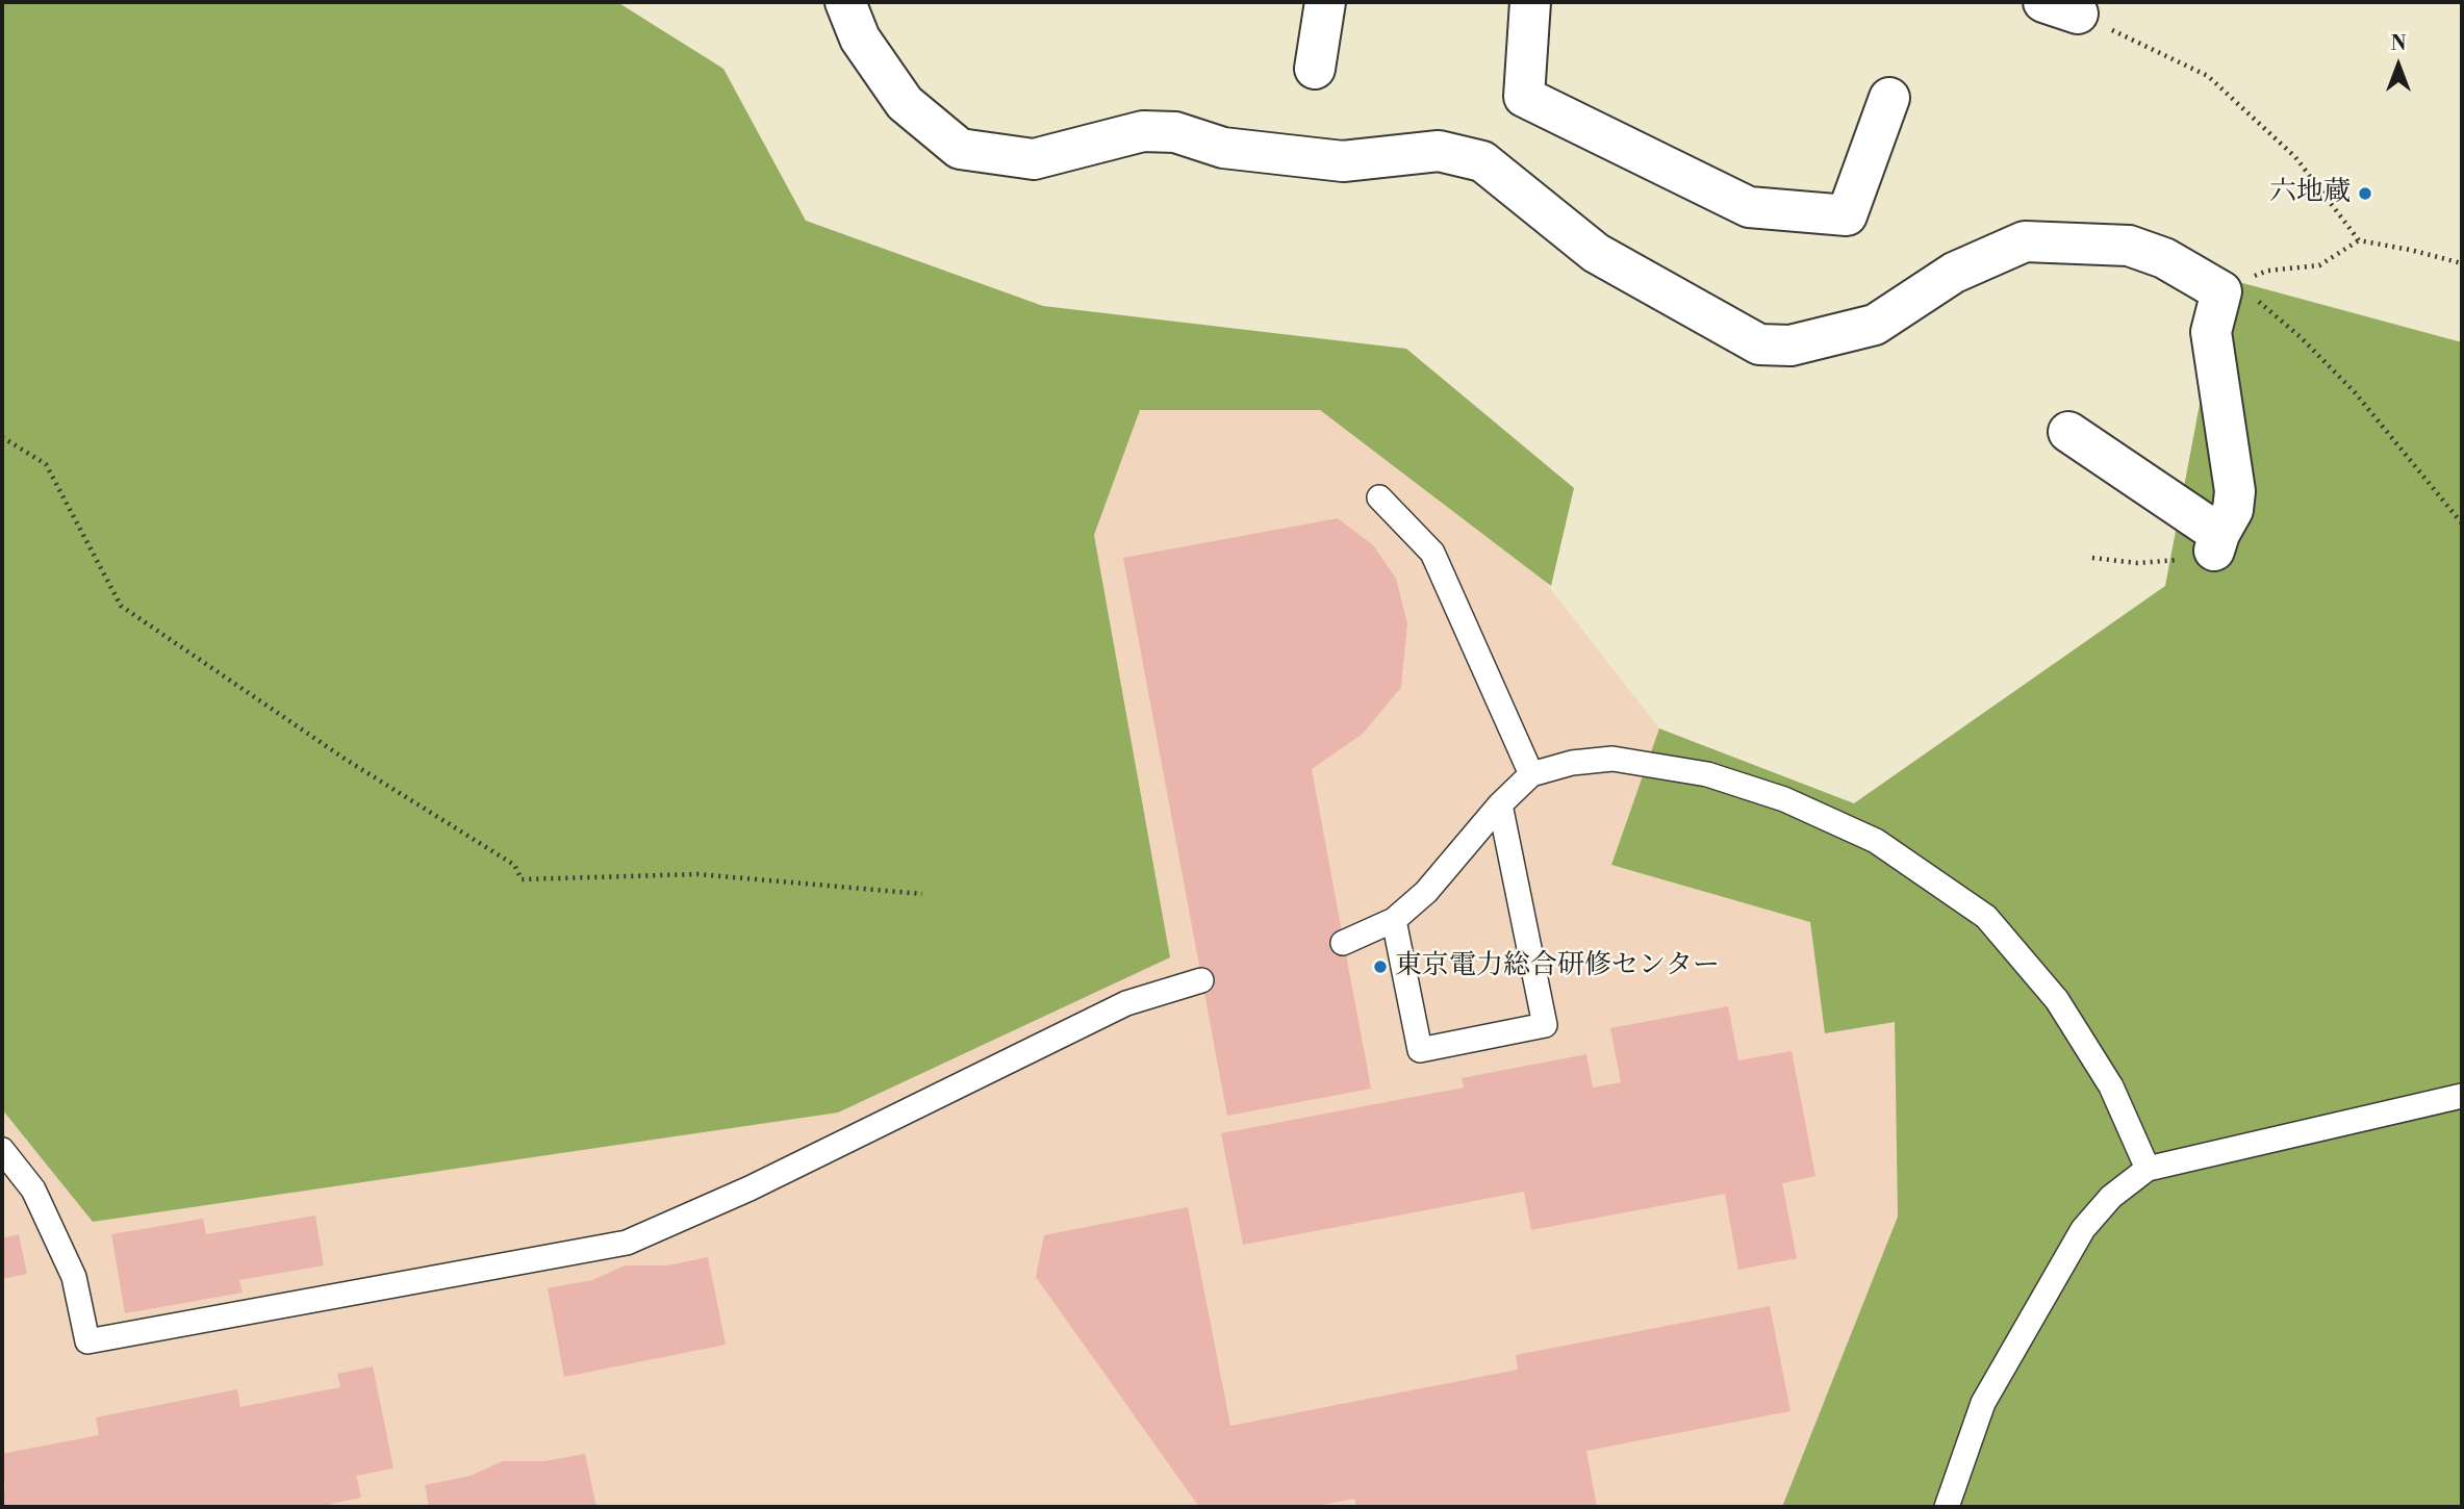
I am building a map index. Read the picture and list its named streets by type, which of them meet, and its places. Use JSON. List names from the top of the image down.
{
  "places": ["六地蔵", "東京電力総合研修センター"],
  "north": "top"
}
